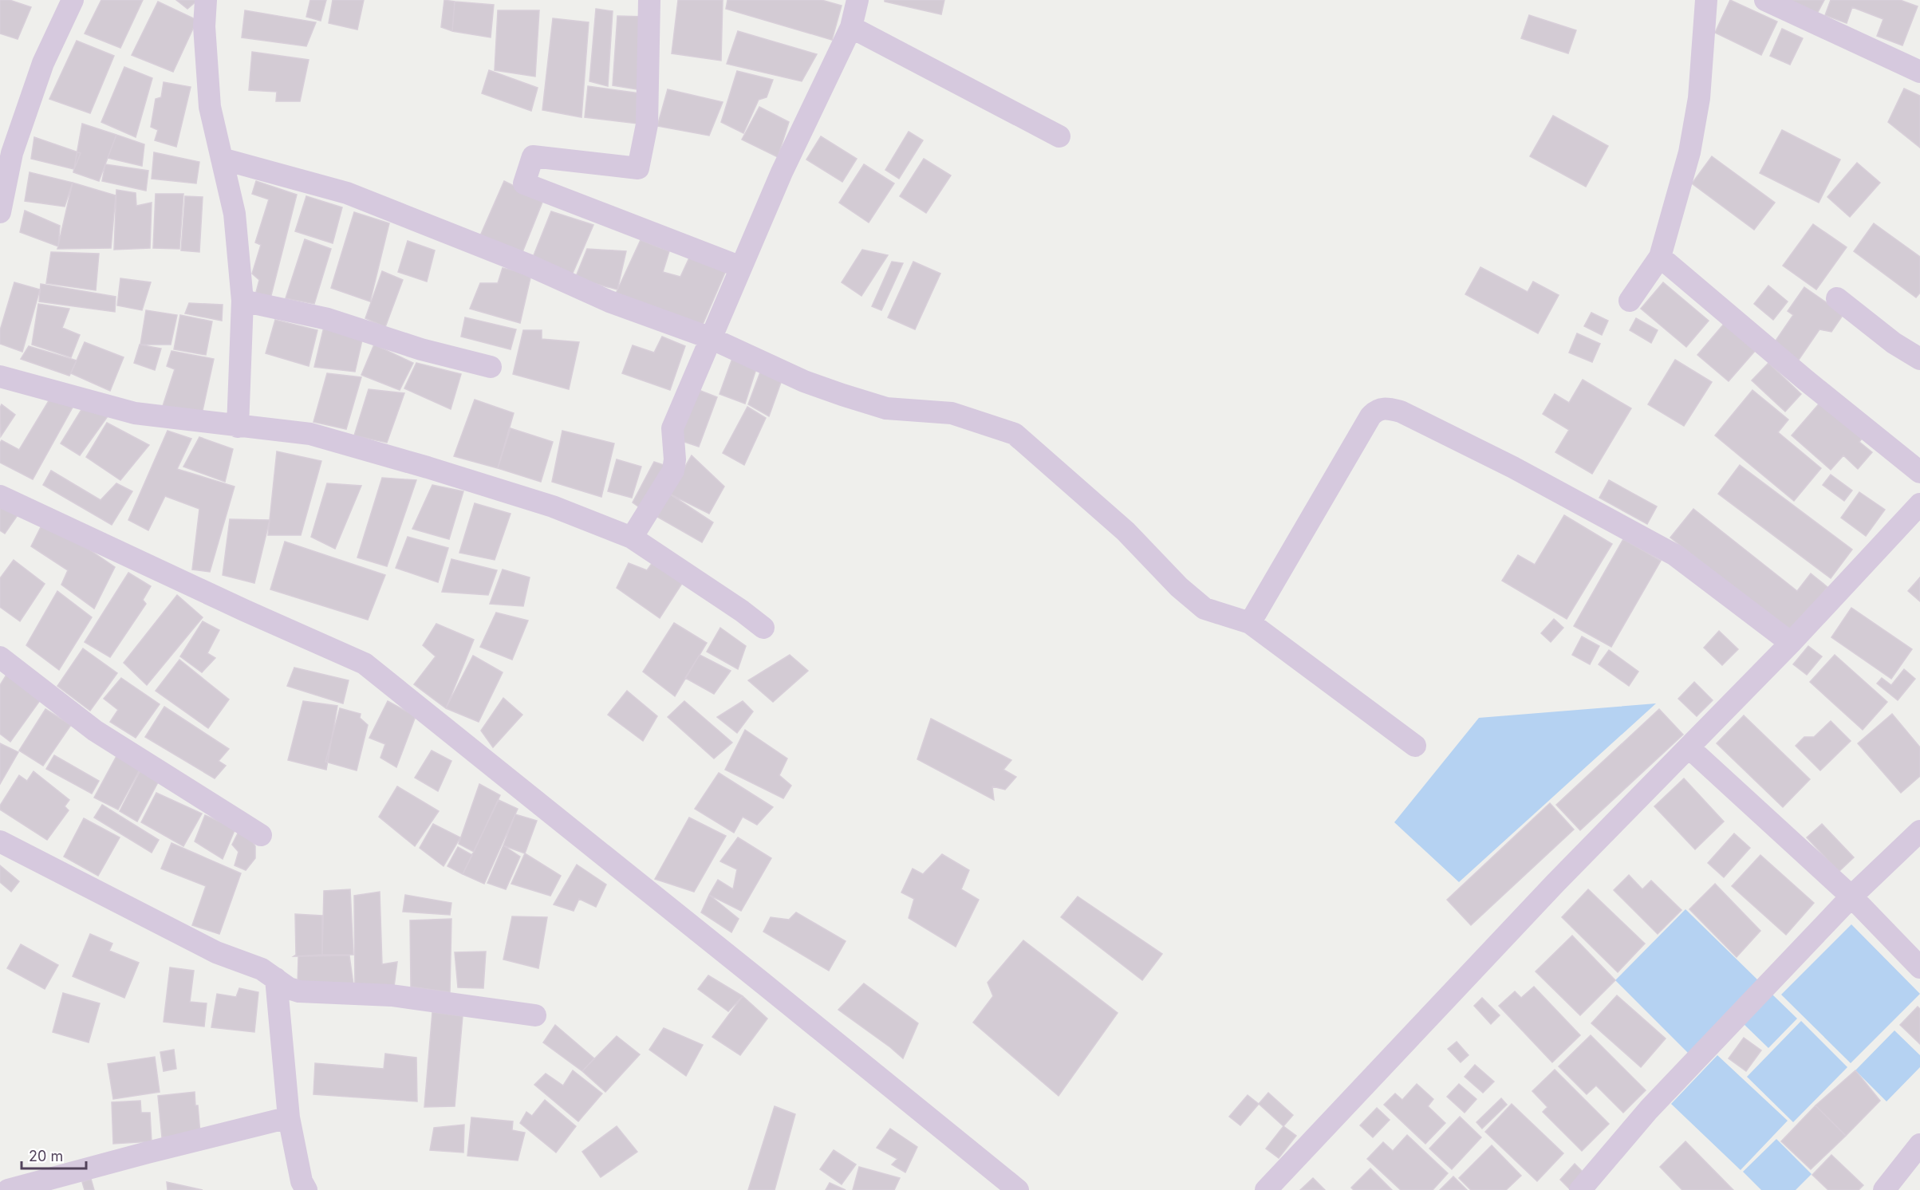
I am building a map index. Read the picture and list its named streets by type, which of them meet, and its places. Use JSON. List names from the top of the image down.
{
  "scale_bar": "20 m"
}
